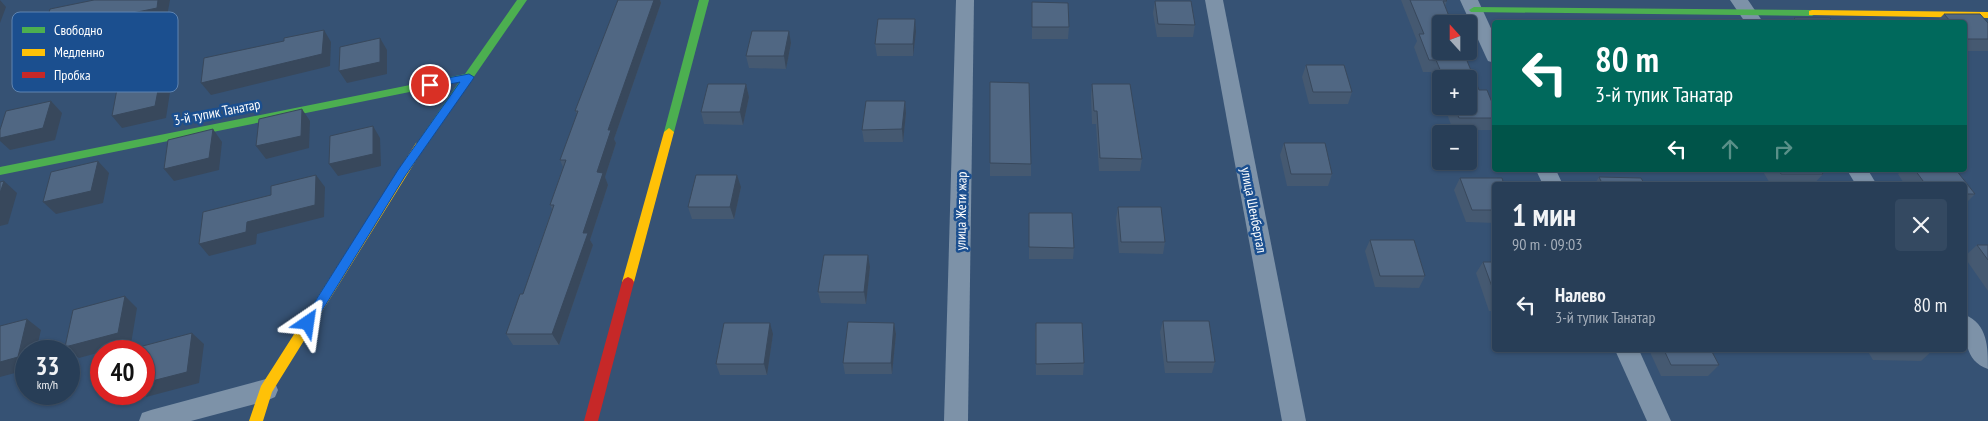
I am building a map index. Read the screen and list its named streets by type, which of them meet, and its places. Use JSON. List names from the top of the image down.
{
  "streets": {
    "street": ["3-й тупик Танатар", "улица Шенбертал", "улица Жети жар"]
  },
  "legend": ["Свободно", "Медленно", "Пробка"],
  "north": "top",
  "page": {
    "map_buttons": ["+", "−"],
    "turn": ["80 m", "3-й тупик Танатар"],
    "heading": ["1 мин", "90 m · 09:03"],
    "list": [
      {
        "name": "Налево",
        "note": "3-й тупик Танатар",
        "value": "80 m"
      }
    ],
    "speed": "33 km/h",
    "limit": "40"
  }
}
